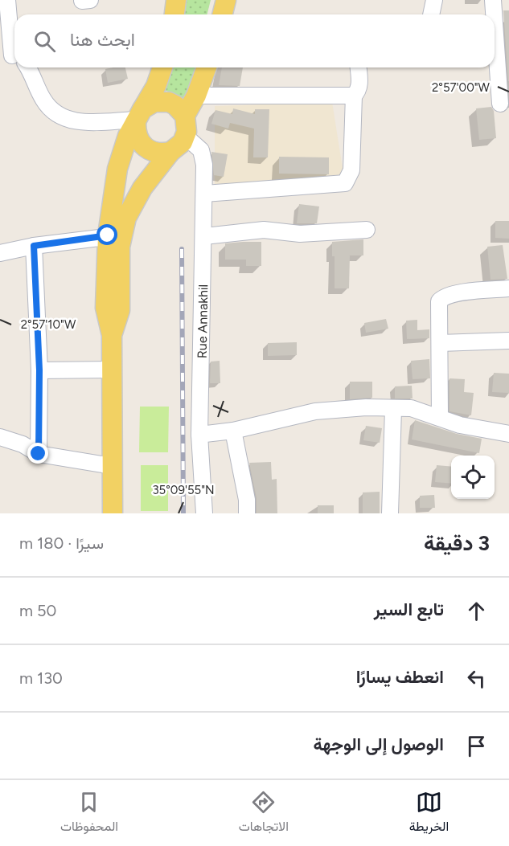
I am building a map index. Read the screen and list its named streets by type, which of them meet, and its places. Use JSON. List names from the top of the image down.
{
  "streets": {
    "street": ["Rue Annakhil"]
  },
  "page": {
    "search": "ابحث هنا",
    "heading": ["3 دقيقة", "سيرًا · 180 m"],
    "list": [
      ["تابع السير", "50 m"],
      ["انعطف يسارًا", "130 m"],
      "الوصول إلى الوجهة"
    ],
    "nav": ["الخريطة", "الاتجاهات", "المحفوظات"]
  },
  "coordinates": ["2°57'00\"W", "2°57'10\"W", "35°09'55\"N"]
}
